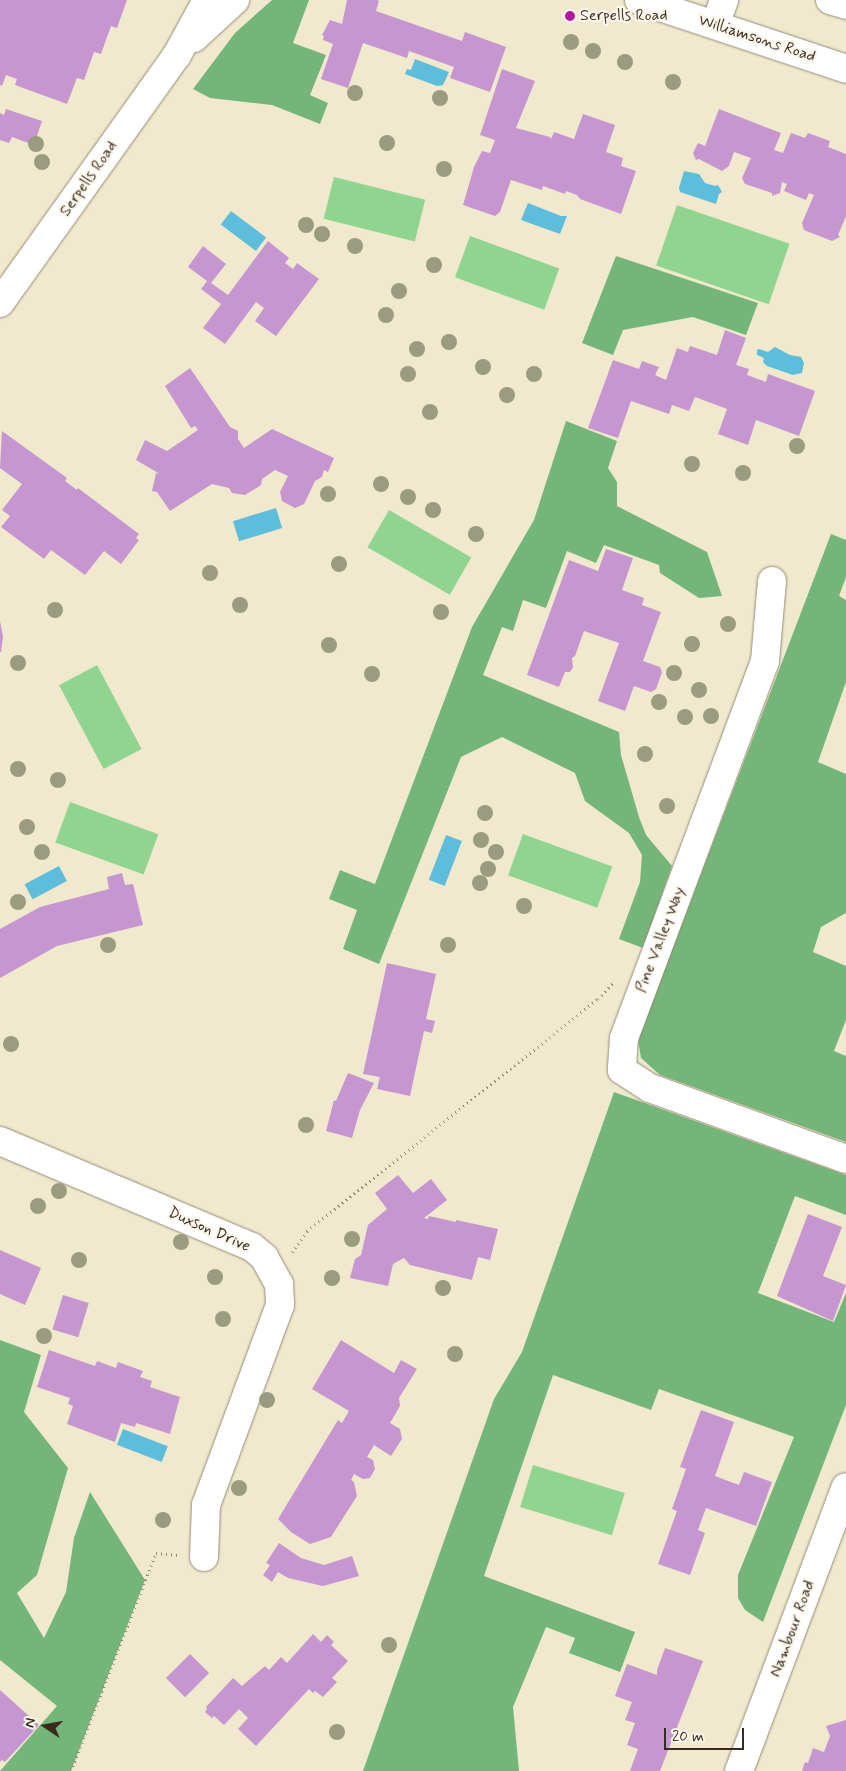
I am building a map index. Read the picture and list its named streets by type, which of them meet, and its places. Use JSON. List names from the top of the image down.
{
  "streets": {
    "street": [
      "Williamsons Road",
      "Serpells Road",
      "Pine Valley Way",
      "Duxson Drive",
      "Nambour Road"
    ]
  },
  "places": ["Serpells Road"],
  "scale_bar": "20 m",
  "north": "left"
}
